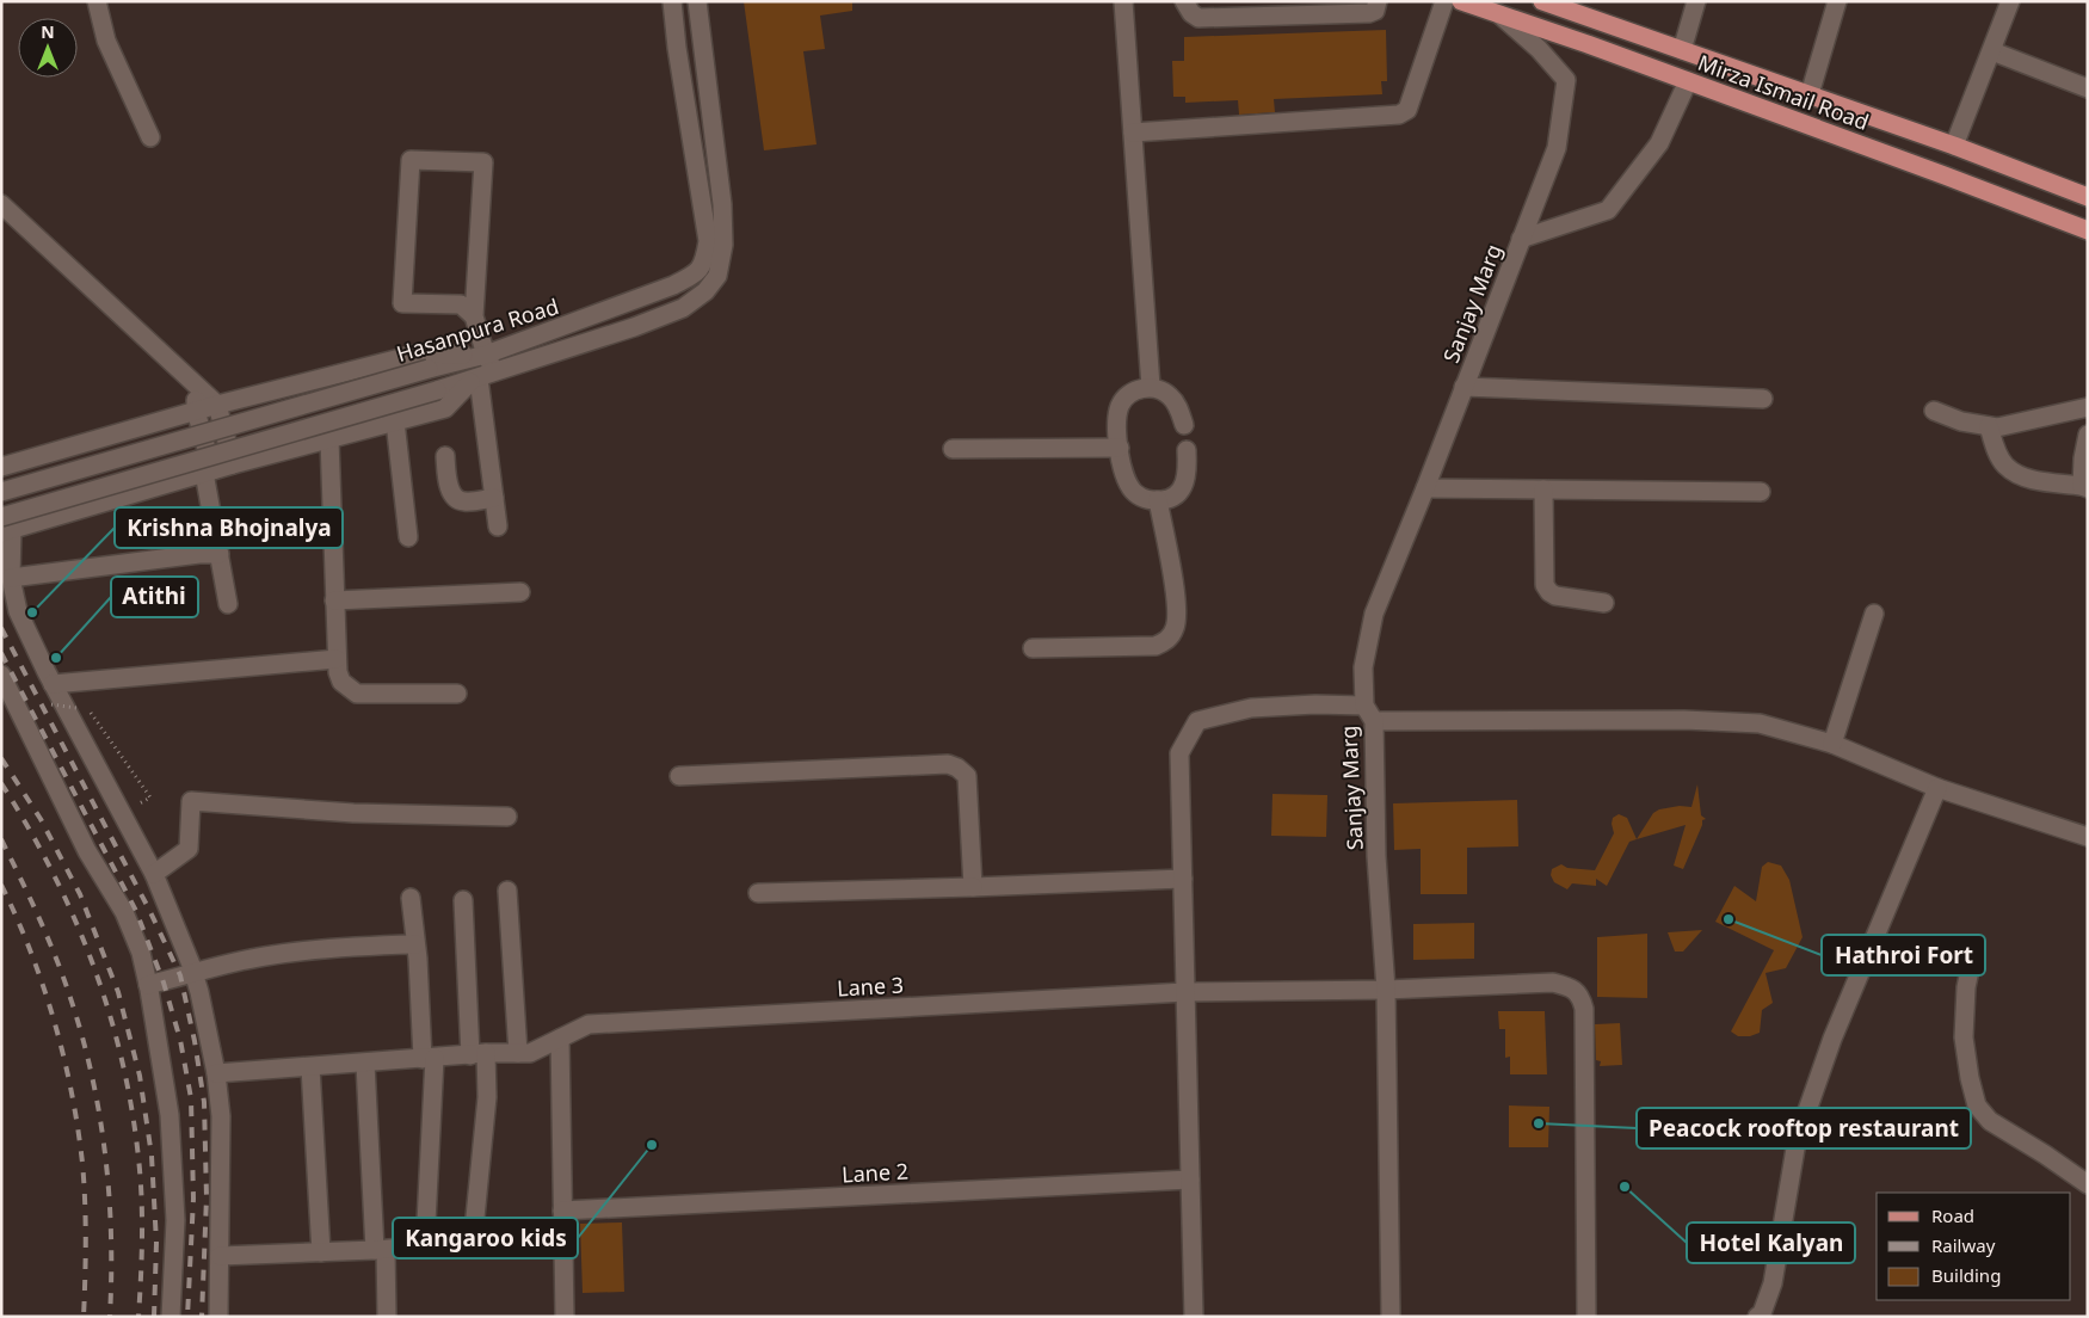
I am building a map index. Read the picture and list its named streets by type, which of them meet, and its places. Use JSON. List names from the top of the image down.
{
  "streets": {
    "main road": ["Mirza Ismail Road"],
    "street": [
      "Sanjay Marg",
      "Hasanpura Road",
      "Lane 3",
      "Lane 2"
    ]
  },
  "crossings": [
    ["Mirza Ismail Road", "Sanjay Marg"],
    ["Sanjay Marg", "Lane 3"]
  ],
  "places": [
    "Krishna Bhojnalya",
    "Atithi",
    "Hathroi Fort",
    "Peacock rooftop restaurant",
    "Kangaroo kids",
    "Hotel Kalyan"
  ],
  "legend": ["Road", "Railway", "Building"],
  "north": "top"
}
